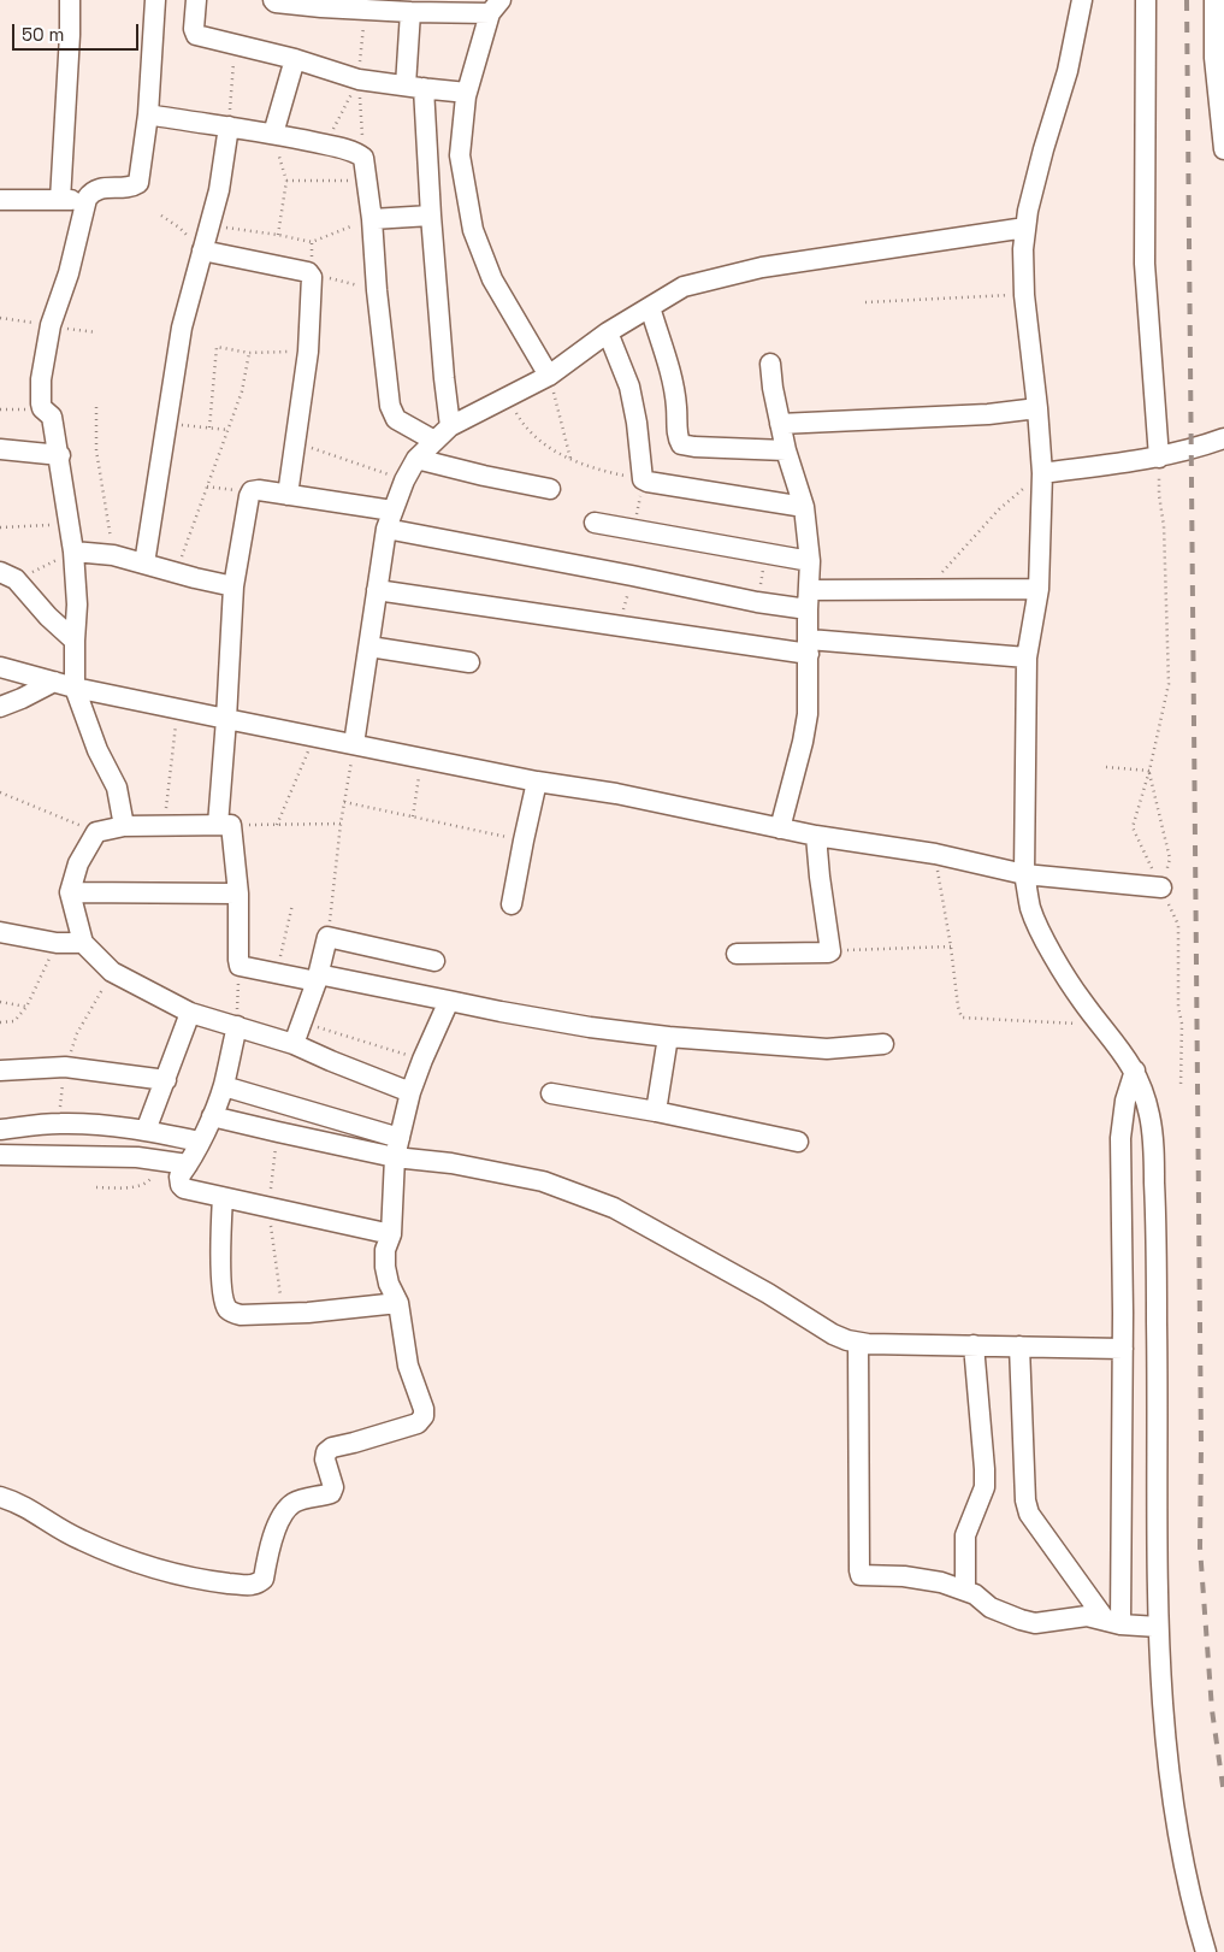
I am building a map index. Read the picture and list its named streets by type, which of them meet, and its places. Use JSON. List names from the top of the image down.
{
  "scale_bar": "50 m"
}
